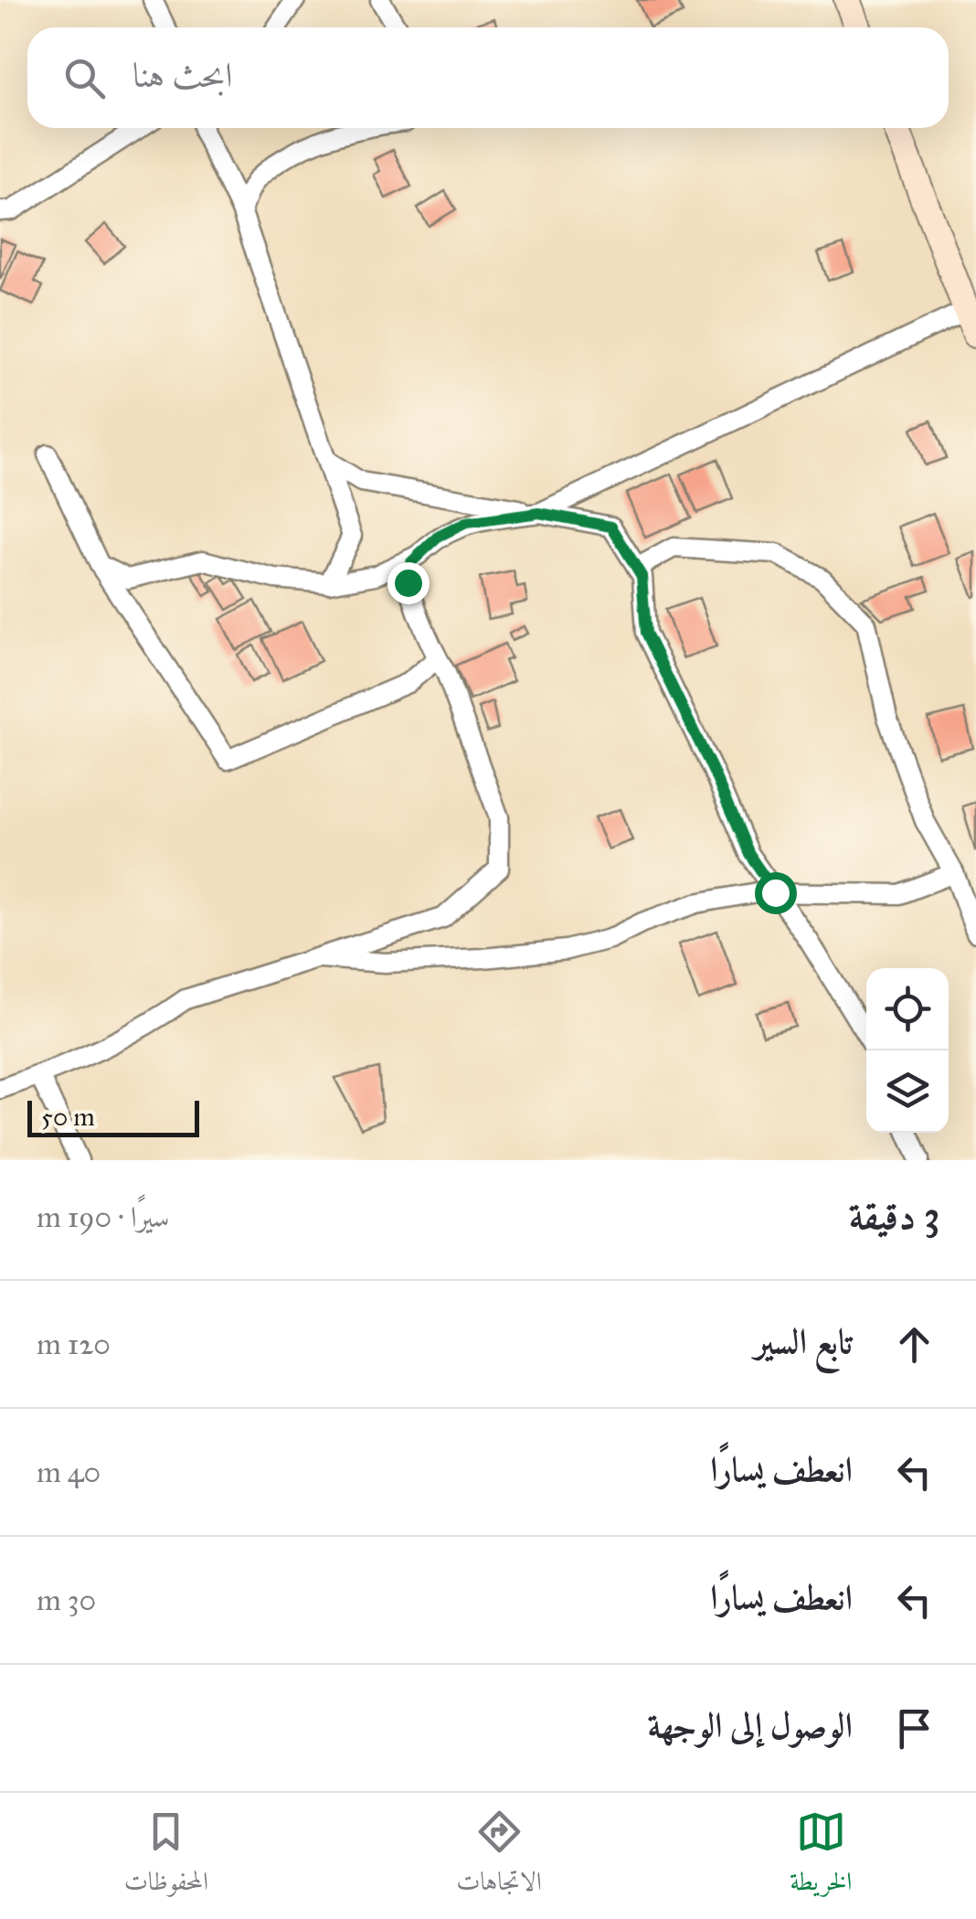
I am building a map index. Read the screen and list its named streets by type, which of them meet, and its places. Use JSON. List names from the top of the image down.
{
  "scale_bar": "50 m",
  "page": {
    "search": "ابحث هنا",
    "scale": "50 m",
    "heading": ["3 دقيقة", "سيرًا · 190 m"],
    "list": [
      ["تابع السير", "120 m"],
      ["انعطف يسارًا", "40 m"],
      ["انعطف يسارًا", "30 m"],
      "الوصول إلى الوجهة"
    ],
    "nav": ["الخريطة", "الاتجاهات", "المحفوظات"]
  }
}
